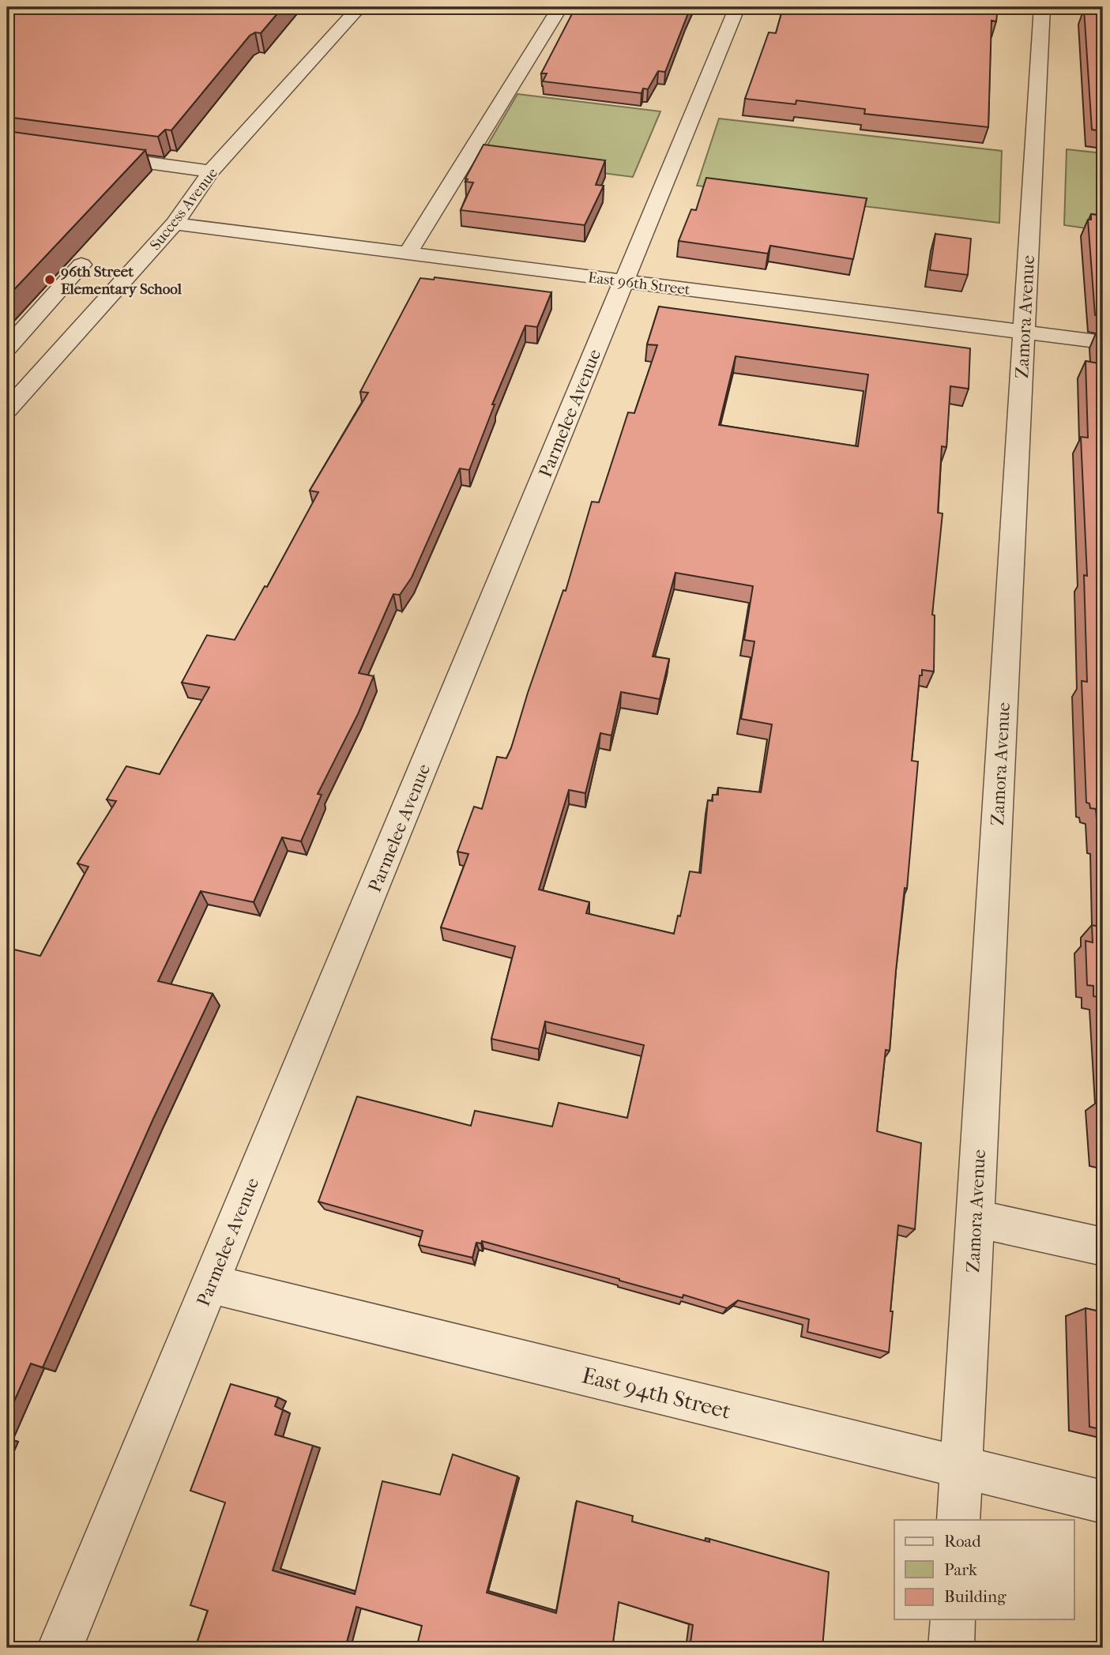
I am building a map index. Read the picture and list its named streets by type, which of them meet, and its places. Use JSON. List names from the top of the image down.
{
  "streets": {
    "street": [
      "Success Avenue",
      "East 96th Street",
      "Zamora Avenue",
      "Parmelee Avenue",
      "East 94th Street"
    ]
  },
  "crossings": [
    ["Success Avenue", "East 96th Street"],
    ["East 96th Street", "Zamora Avenue"],
    ["East 96th Street", "Parmelee Avenue"],
    ["Zamora Avenue", "East 94th Street"],
    ["Parmelee Avenue", "East 94th Street"]
  ],
  "places": ["96th Street Elementary School"],
  "legend": ["Road", "Park", "Building"]
}
